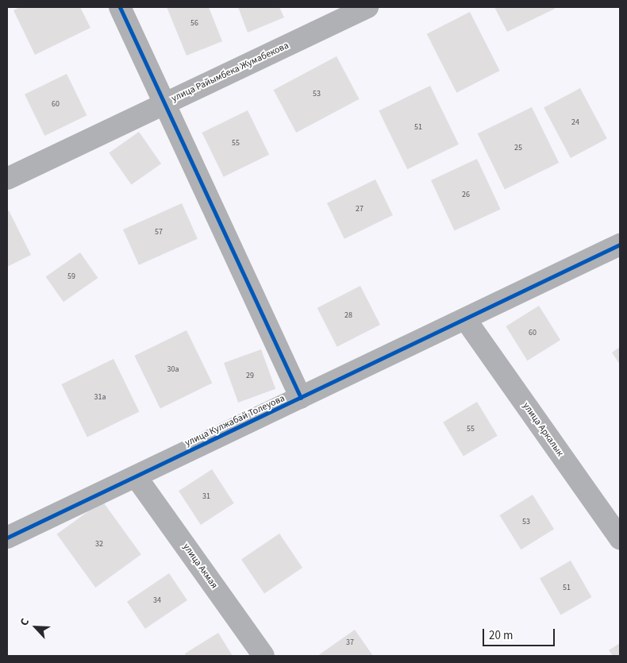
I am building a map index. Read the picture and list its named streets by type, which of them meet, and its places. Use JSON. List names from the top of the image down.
{
  "streets": {
    "street": [
      "улица Райымбека Жумабекова",
      "улица Кулжабай Толеуова",
      "улица Аркалык",
      "улица Акмая"
    ]
  },
  "crossings": [
    ["улица Кулжабай Толеуова", "улица Аркалык"],
    ["улица Кулжабай Толеуова", "улица Акмая"]
  ],
  "house_numbers": [
    "56",
    "53",
    "60",
    "24",
    "51",
    "55",
    "25",
    "26",
    "27",
    "57",
    "59",
    "28",
    "60",
    "30а",
    "29",
    "31а",
    "55",
    "31",
    "53",
    "32",
    "51",
    "34",
    "37"
  ],
  "scale_bar": "20 m",
  "north": "top left"
}
